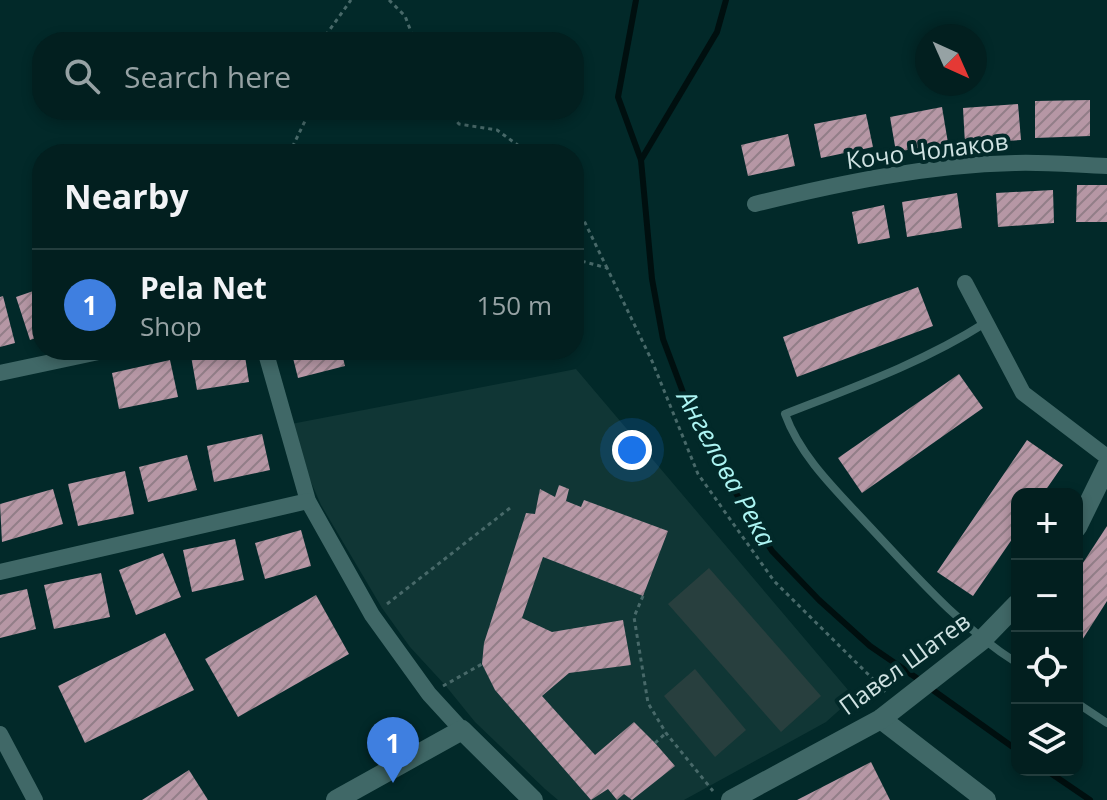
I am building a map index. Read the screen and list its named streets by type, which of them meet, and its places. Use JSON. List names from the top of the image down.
{
  "streets": {
    "street": ["Кочо Чолаков", "Павел Шатев"]
  },
  "water": ["Ангелова Река"],
  "north": "bottom right",
  "page": {
    "search": "Search here",
    "heading": "Nearby",
    "list": [
      {
        "mark": "1",
        "name": "Pela Net",
        "note": "Shop",
        "value": "150 m"
      }
    ],
    "map_buttons": ["+", "−"],
    "pins": "1"
  }
}
